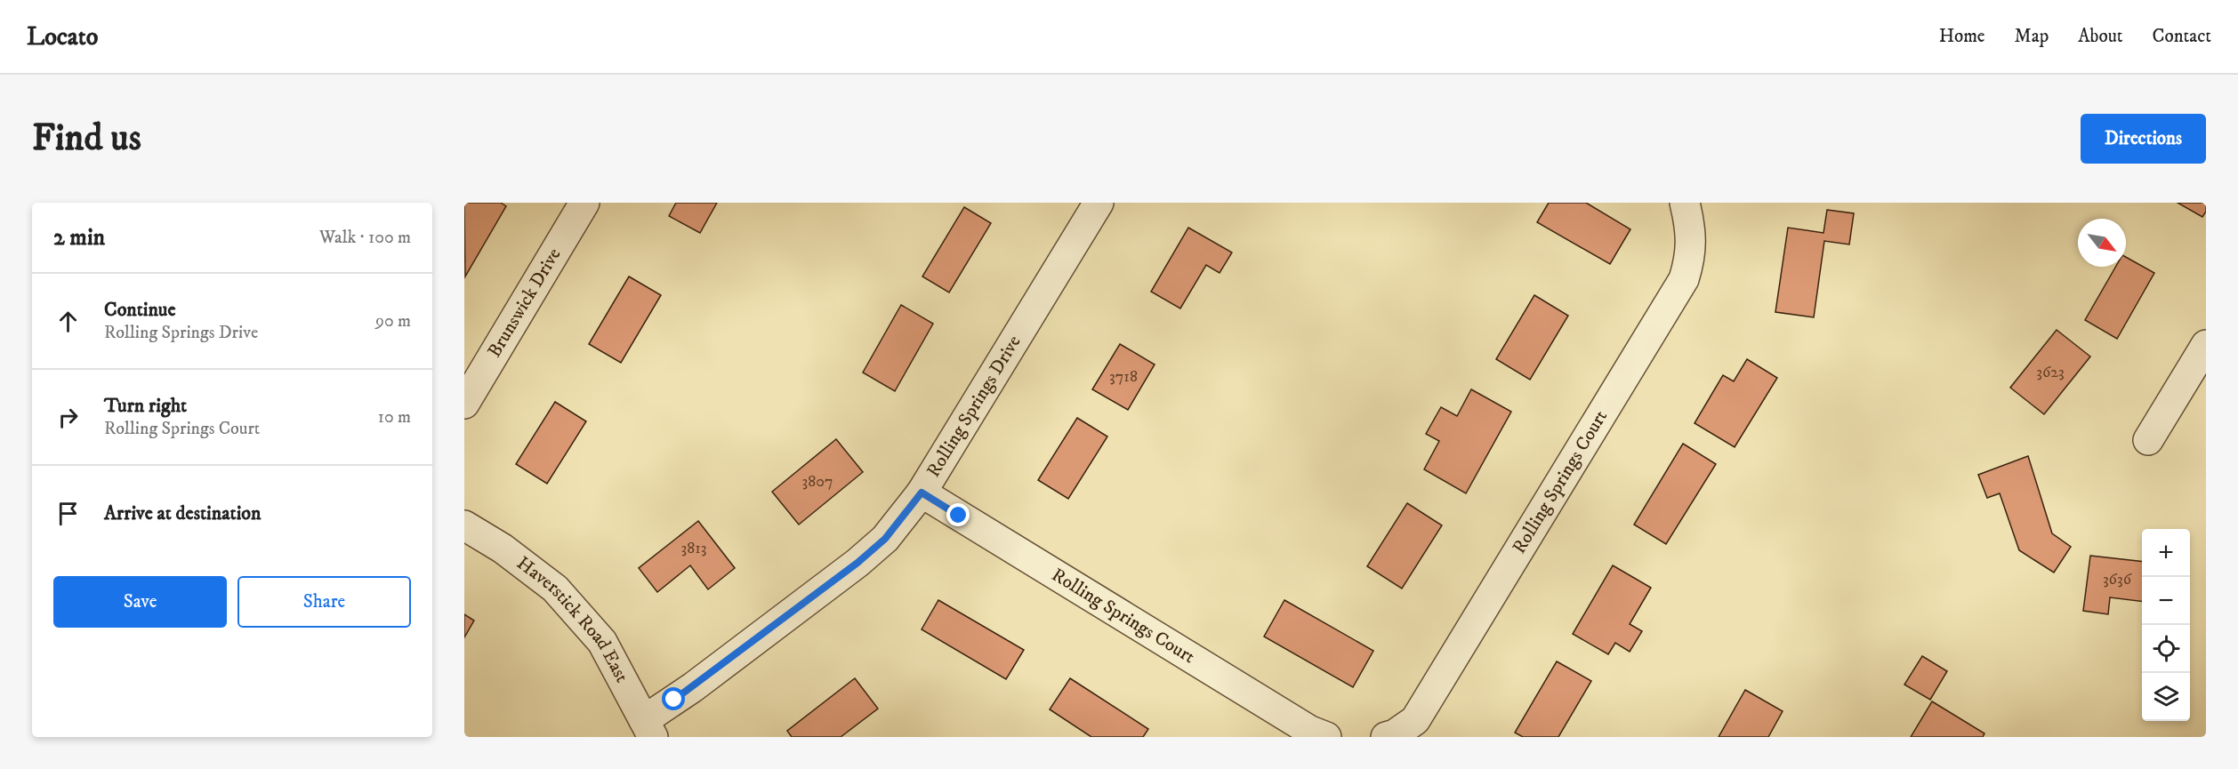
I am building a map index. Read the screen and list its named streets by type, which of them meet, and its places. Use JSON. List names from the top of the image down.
{
  "streets": {
    "street": [
      "Brunswick Drive",
      "Rolling Springs Drive",
      "Rolling Springs Court",
      "Haverstick Road East"
    ]
  },
  "crossings": [
    ["Rolling Springs Drive", "Rolling Springs Court"],
    ["Rolling Springs Drive", "Haverstick Road East"]
  ],
  "house_numbers": [
    "3623",
    "3718",
    "3807",
    "3813",
    "3636"
  ],
  "north": "bottom right",
  "page": {
    "header": "Locato",
    "nav": [
      "Home",
      "Map",
      "About",
      "Contact"
    ],
    "buttons": [
      "Directions",
      ["Save", "Share"]
    ],
    "title": "Find us",
    "heading": ["2 min", "Walk · 100 m"],
    "list": [
      ["Continue", "Rolling Springs Drive", "90 m"],
      ["Turn right", "Rolling Springs Court", "10 m"],
      "Arrive at destination"
    ],
    "map_buttons": ["+", "−"]
  }
}
